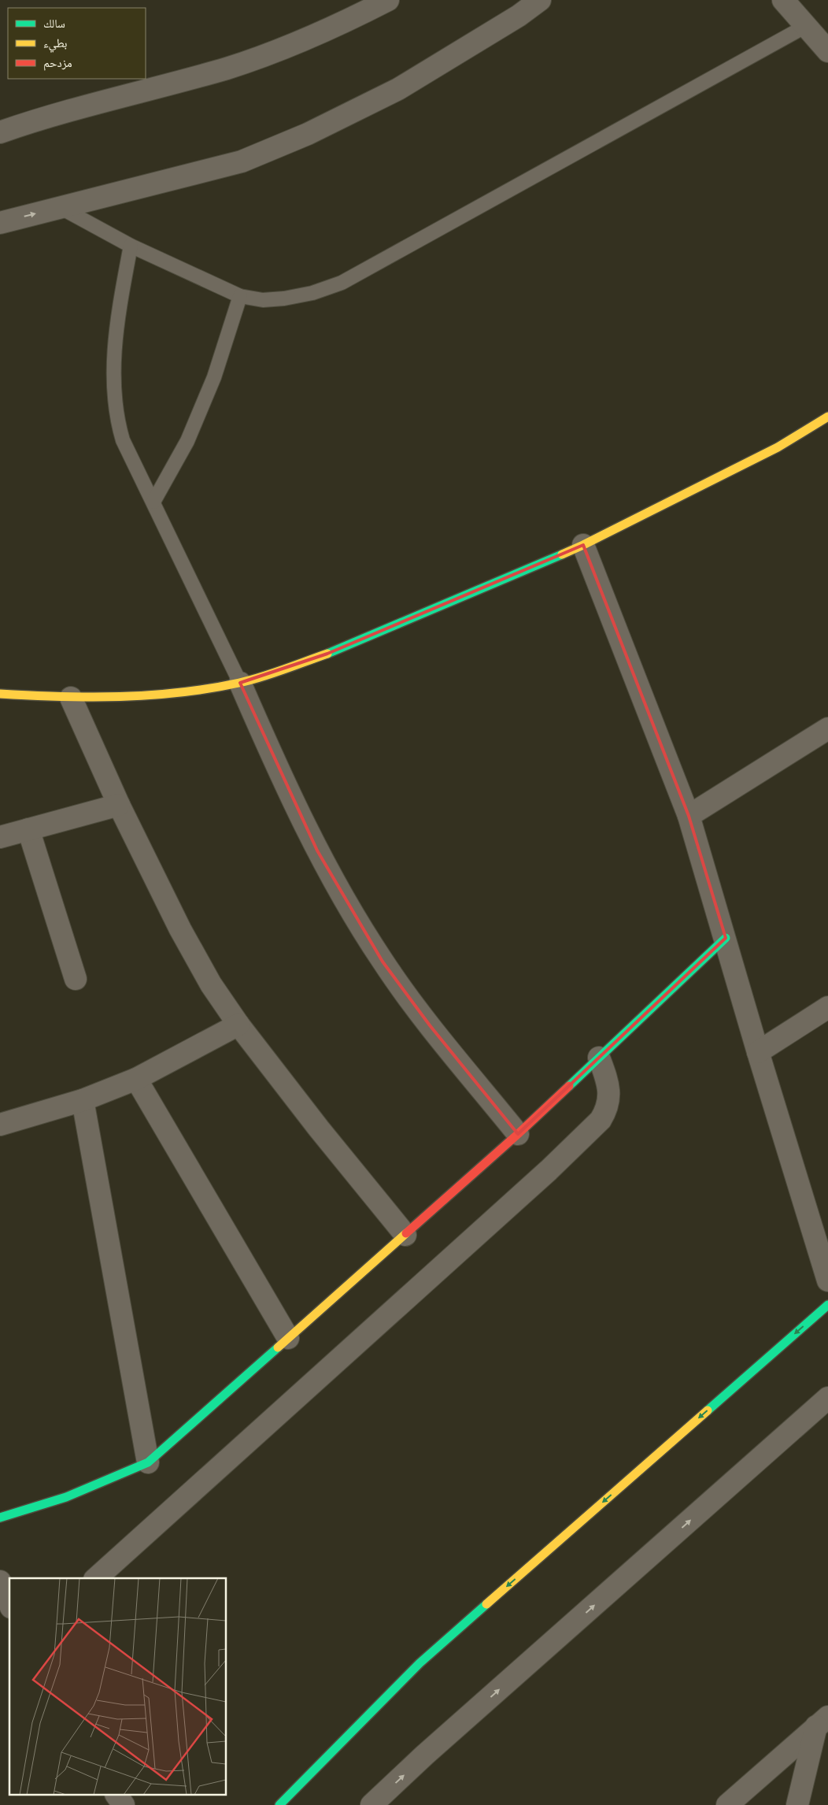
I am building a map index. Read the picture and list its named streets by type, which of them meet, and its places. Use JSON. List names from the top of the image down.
{
  "legend": ["سالك", "بطيء", "مزدحم"]
}
